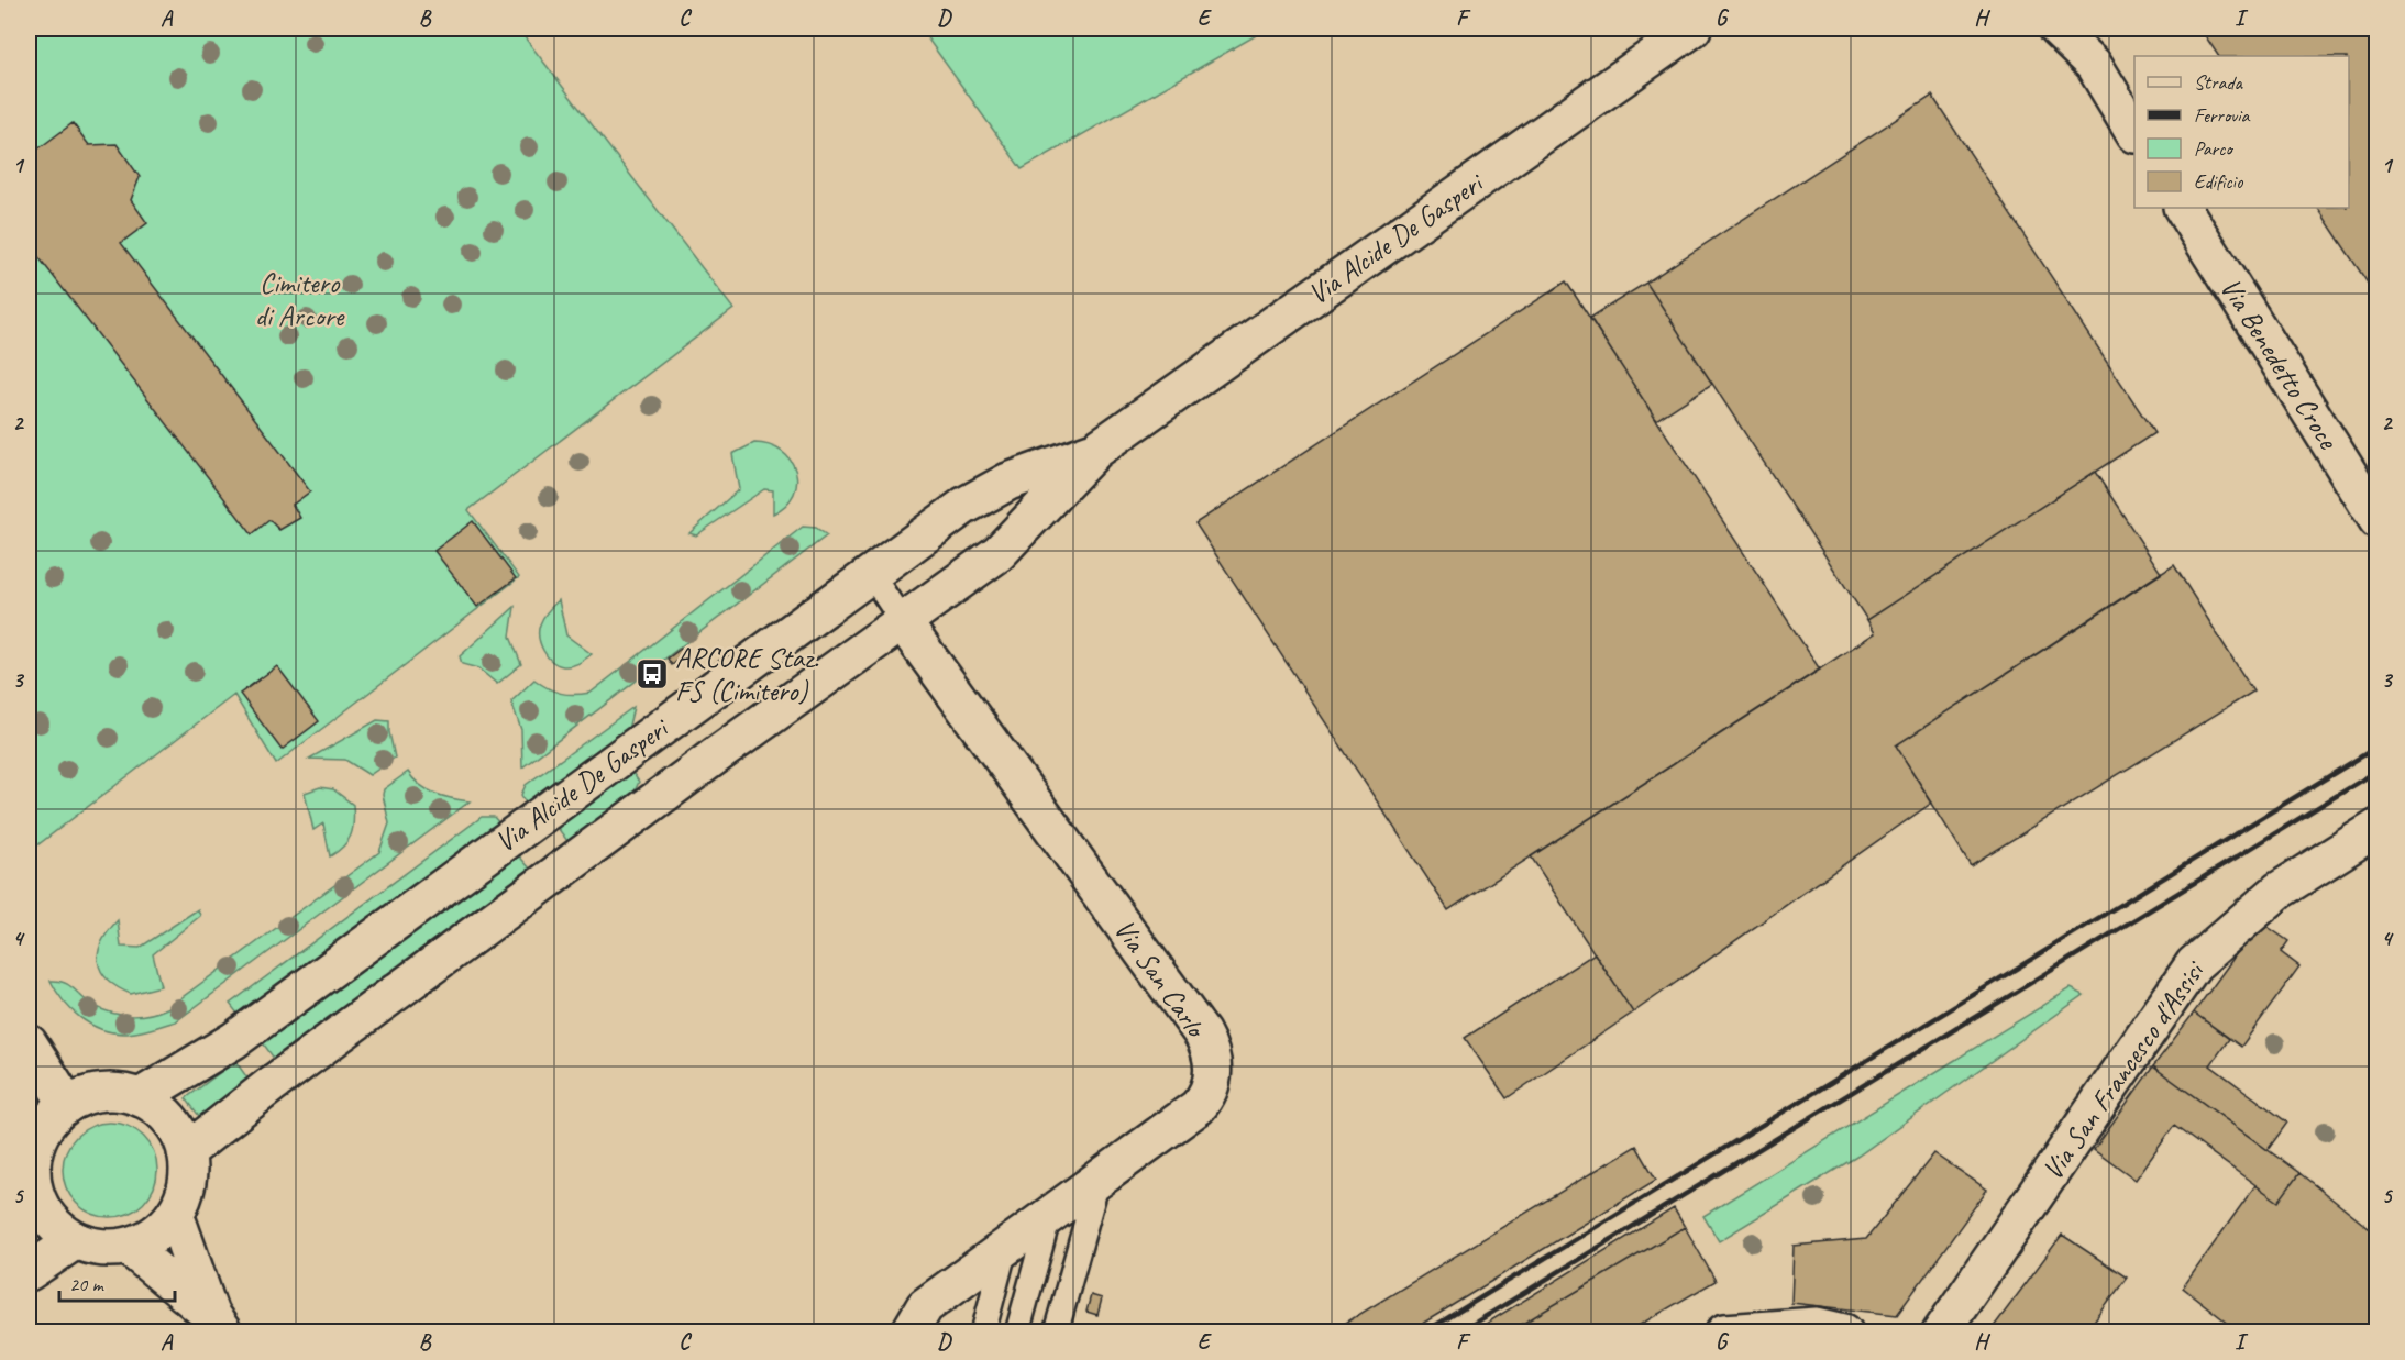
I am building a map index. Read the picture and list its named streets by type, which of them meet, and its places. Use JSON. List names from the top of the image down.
{
  "streets": {
    "street": [
      "Via Alcide De Gasperi",
      "Via Benedetto Croce",
      "Via San Carlo",
      "Via San Francesco d'Assisi"
    ]
  },
  "crossings": [
    ["Via Alcide De Gasperi", "Via San Carlo"]
  ],
  "parks": ["Cimitero di Arcore"],
  "places": {
    "bus stop": ["ARCORE Staz. FS (Cimitero)"]
  },
  "legend": [
    "Strada",
    "Ferrovia",
    "Parco",
    "Edificio"
  ],
  "scale_bar": "20 m",
  "grid": {
    "columns": [
      "A",
      "B",
      "C",
      "D",
      "E",
      "F",
      "G",
      "H",
      "I"
    ],
    "rows": [
      "1",
      "2",
      "3",
      "4",
      "5"
    ]
  }
}
